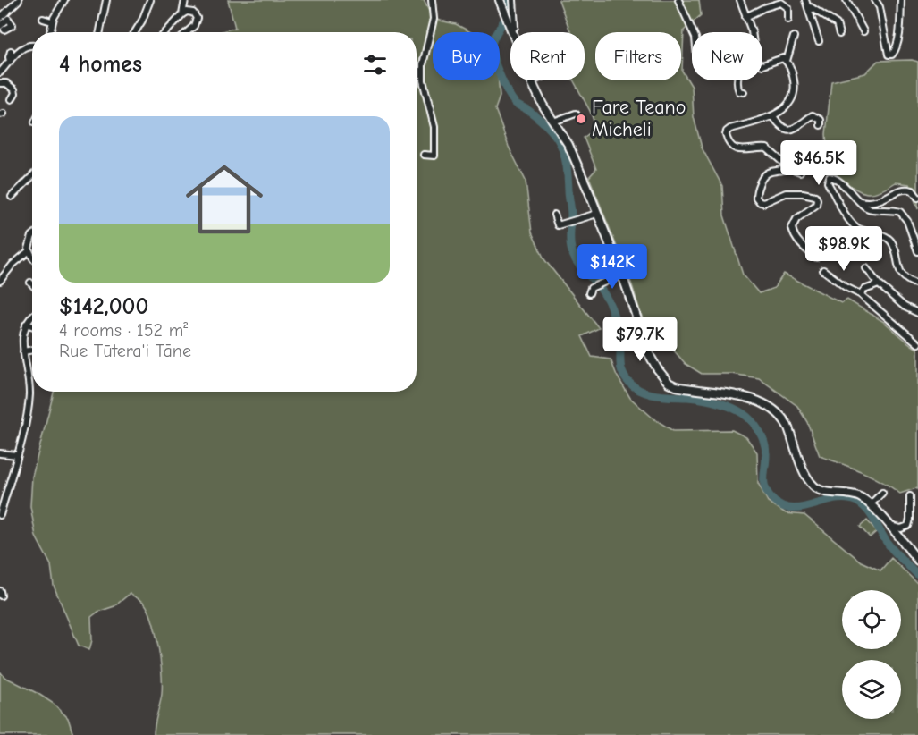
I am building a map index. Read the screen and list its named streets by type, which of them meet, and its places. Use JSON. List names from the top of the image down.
{
  "places": ["Fare Teano Micheli"],
  "page": {
    "chip": [
      "Buy",
      "Rent",
      "Filters",
      "New"
    ],
    "heading": "4 homes",
    "list": [
      {
        "name": "$142,000",
        "note": "4 rooms · 152 m² · Rue Tūtera'i Tāne"
      }
    ],
    "price": [
      "$46.5K",
      "$98.9K",
      "$142K",
      "$79.7K"
    ]
  }
}
